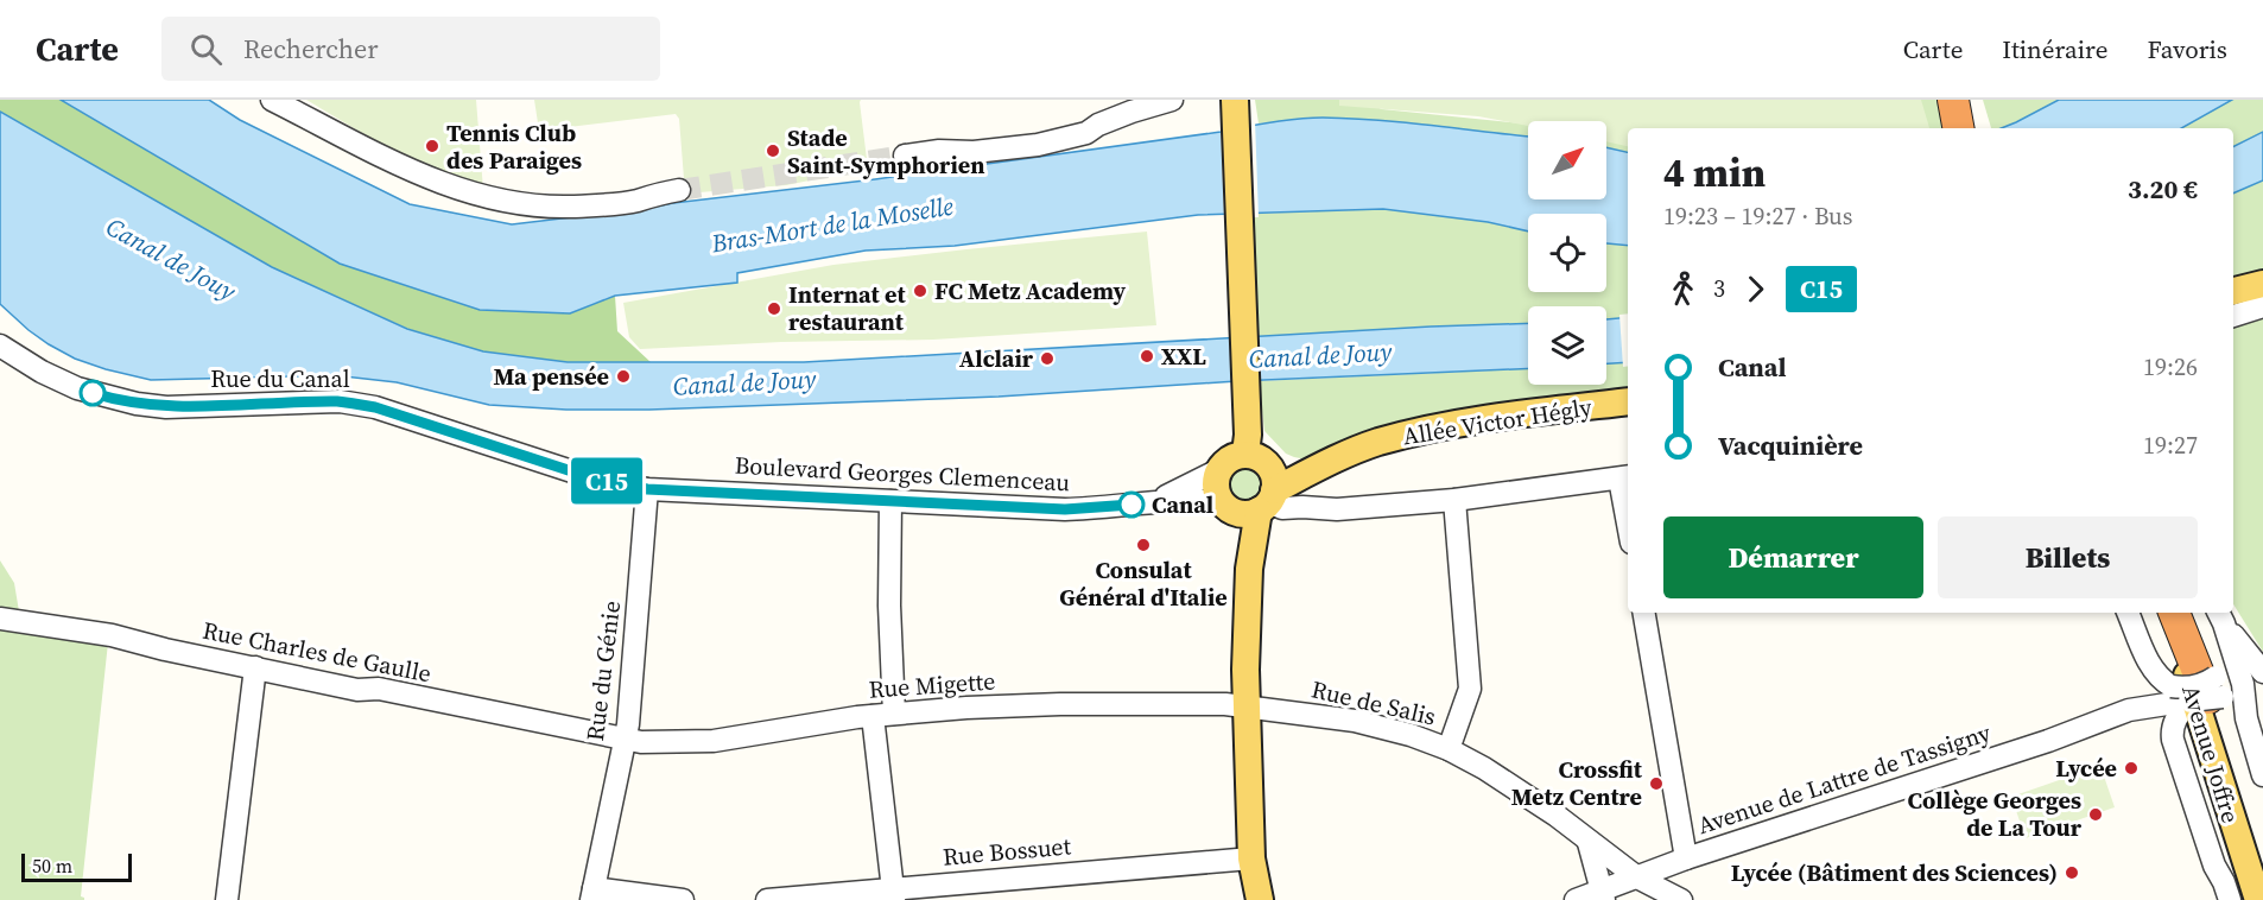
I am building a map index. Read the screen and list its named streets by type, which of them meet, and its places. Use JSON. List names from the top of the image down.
{
  "streets": {
    "highway": ["Avenue Joffre"],
    "main road": ["Allée Victor Hégly"],
    "street": [
      "Rue du Canal",
      "Boulevard Georges Clemenceau",
      "Rue Charles de Gaulle",
      "Rue du Génie",
      "Rue Migette",
      "Rue de Salis",
      "Avenue de Lattre de Tassigny",
      "Rue Bossuet"
    ]
  },
  "crossings": [
    ["Rue du Canal", "Boulevard Georges Clemenceau"],
    ["Rue du Canal", "Rue du Génie"],
    ["Allée Victor Hégly", "Boulevard Georges Clemenceau"],
    ["Boulevard Georges Clemenceau", "Rue du Génie"],
    ["Rue Charles de Gaulle", "Rue du Génie"],
    ["Rue Charles de Gaulle", "Rue Migette"],
    ["Rue du Génie", "Rue Migette"],
    ["Rue Migette", "Rue de Salis"],
    ["Rue de Salis", "Avenue de Lattre de Tassigny"],
    ["Avenue Joffre", "Avenue de Lattre de Tassigny"]
  ],
  "water": ["Bras-Mort de la Moselle", "Canal de Jouy"],
  "places": [
    "Tennis Club des Paraiges",
    "Stade Saint-Symphorien",
    "FC Metz Academy",
    "Internat et restaurant",
    "XXL",
    "Alclair",
    "Ma pensée",
    "Canal",
    "Consulat Général d'Italie",
    "Lycée",
    "Crossfit Metz Centre",
    "Collège Georges de La Tour",
    "Lycée (Bâtiment des Sciences)"
  ],
  "lines": ["bus line C15"],
  "scale_bar": "50 m",
  "north": "top right",
  "page": {
    "header": "Carte",
    "search": "Rechercher",
    "nav": ["Carte", "Itinéraire", "Favoris"],
    "on_map": "C15",
    "heading": ["4 min", "19:23 – 19:27 · Bus", "3.20 €"],
    "legs": ["3", "C15"],
    "list": [
      {
        "name": "Canal",
        "value": "19:26"
      },
      {
        "name": "Vacquinière",
        "value": "19:27"
      }
    ],
    "buttons": ["Démarrer", "Billets"],
    "scale": "50 m"
  }
}
